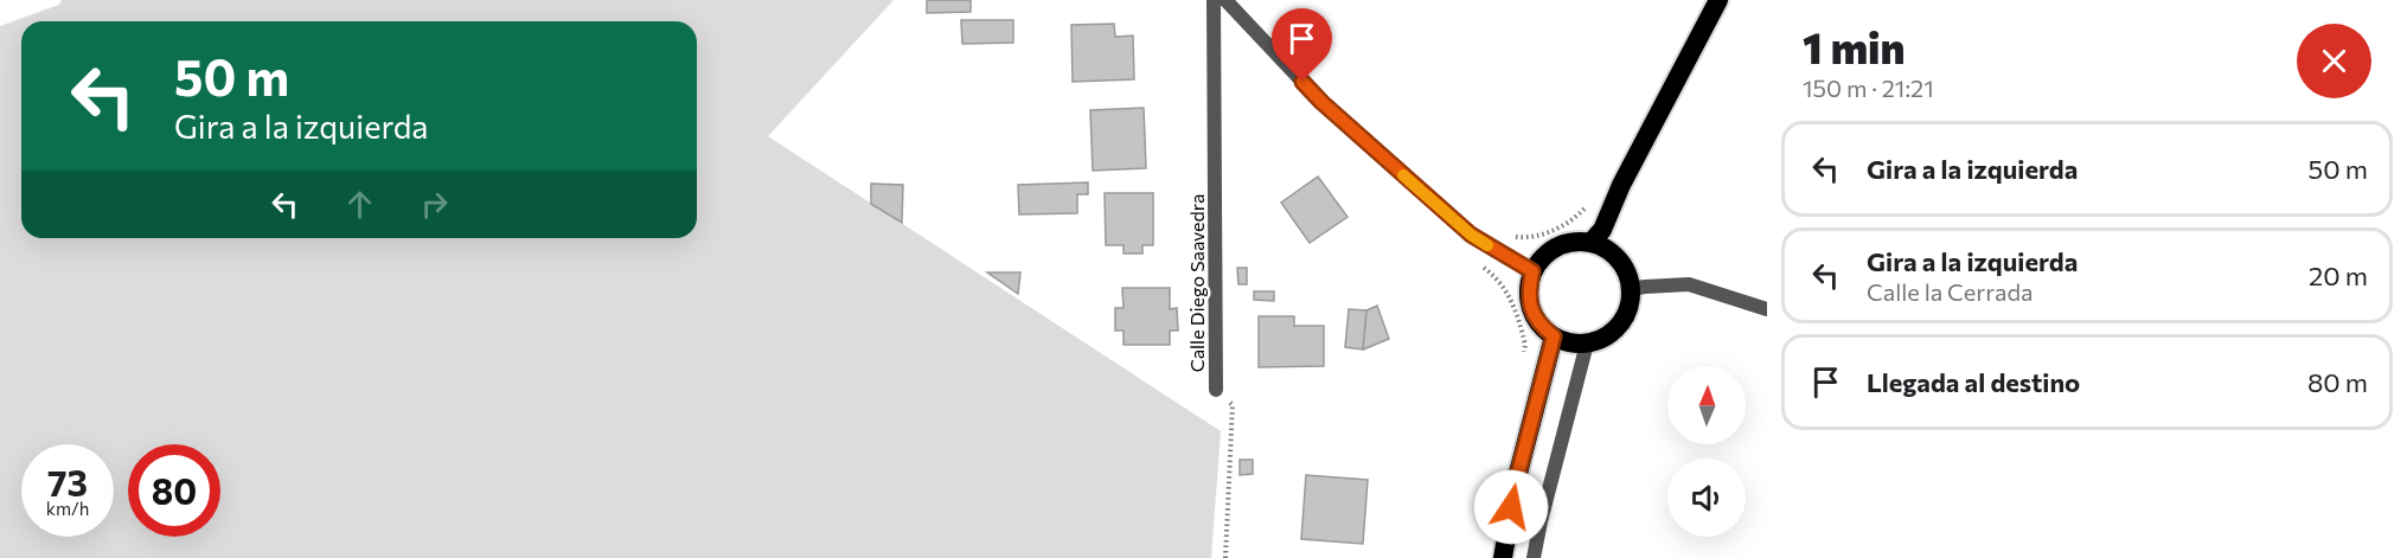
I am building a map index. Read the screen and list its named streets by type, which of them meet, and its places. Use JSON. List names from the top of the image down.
{
  "streets": {
    "street": ["Calle Diego Saavedra"]
  },
  "north": "top",
  "page": {
    "heading": ["1 min", "150 m · 21:21"],
    "turn": ["50 m", "Gira a la izquierda"],
    "list": [
      {
        "name": "Gira a la izquierda",
        "value": "50 m"
      },
      {
        "name": "Gira a la izquierda",
        "note": "Calle la Cerrada",
        "value": "20 m"
      },
      {
        "name": "Llegada al destino",
        "value": "80 m"
      }
    ],
    "speed": "73 km/h",
    "limit": "80"
  }
}
